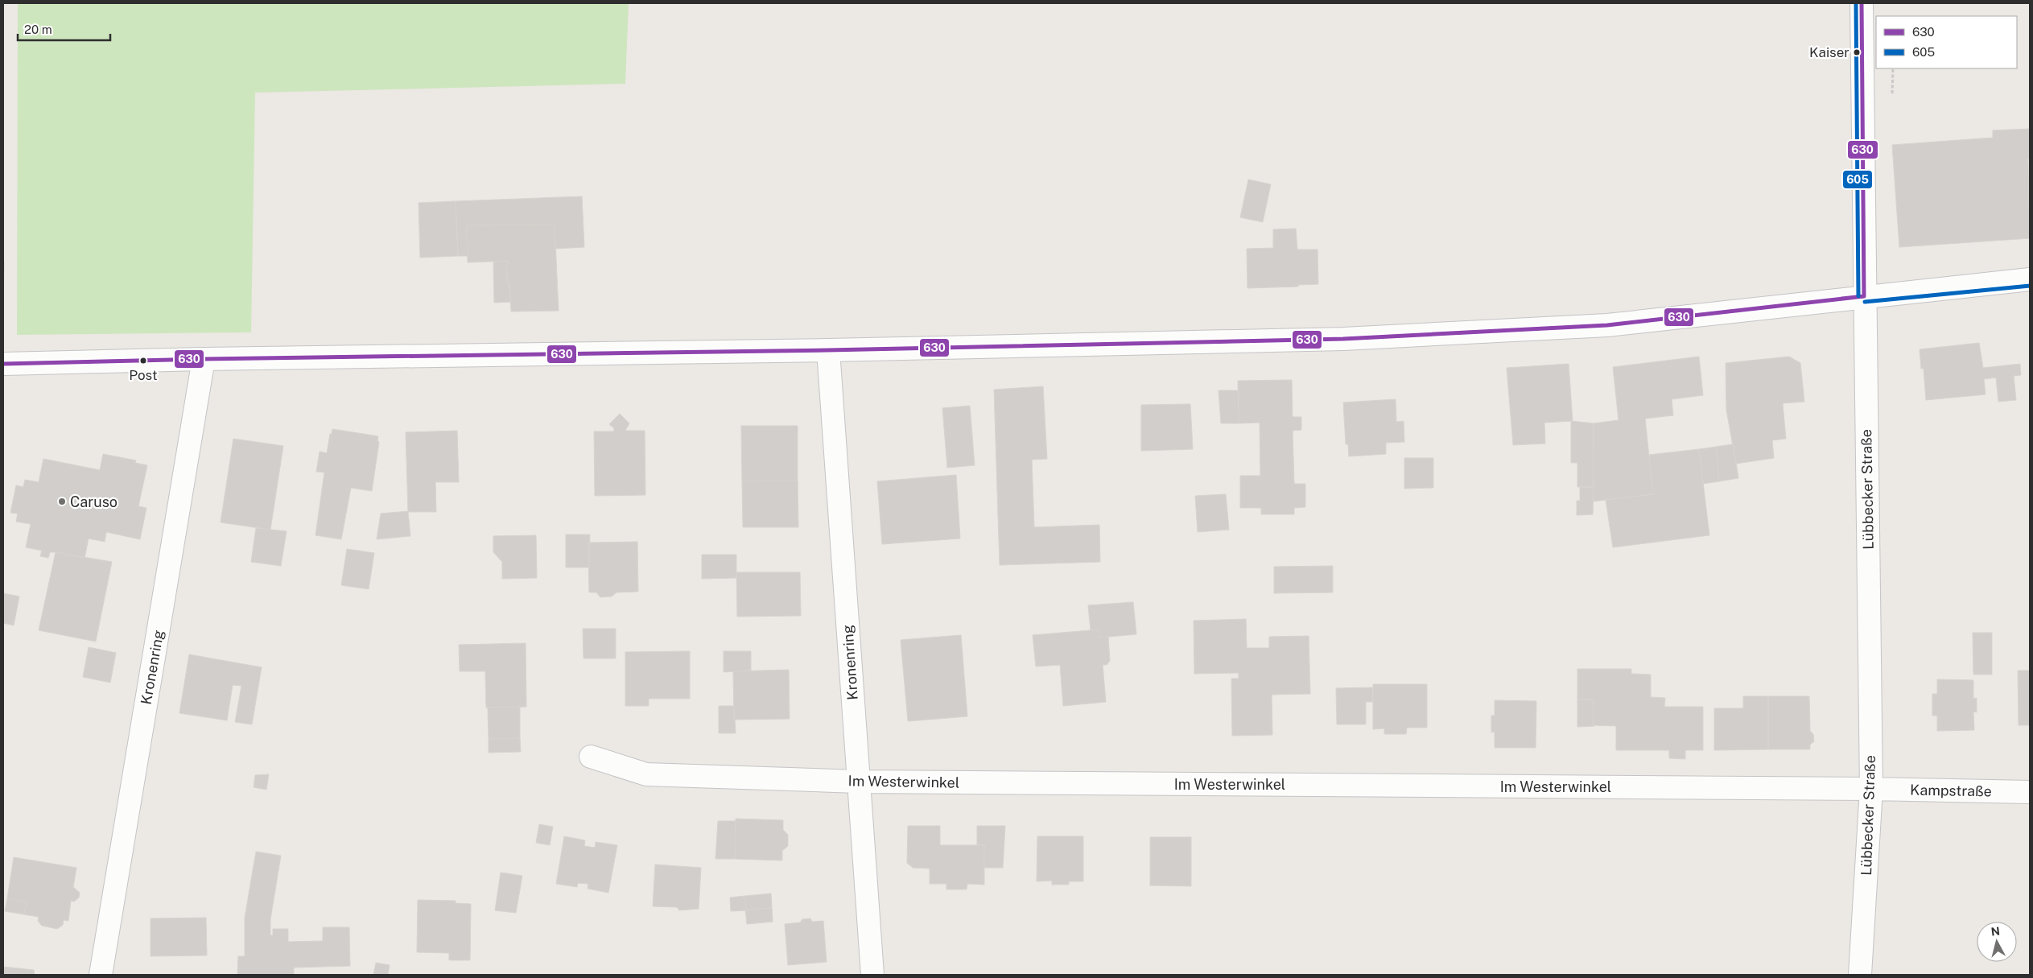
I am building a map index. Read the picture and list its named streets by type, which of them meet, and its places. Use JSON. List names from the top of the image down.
{
  "streets": {
    "street": [
      "Lübbecker Straße",
      "Kronenring",
      "Im Westerwinkel",
      "Kampstraße"
    ]
  },
  "crossings": [
    ["Lübbecker Straße", "Im Westerwinkel"],
    ["Lübbecker Straße", "Kampstraße"],
    ["Kronenring", "Im Westerwinkel"],
    ["Im Westerwinkel", "Kampstraße"]
  ],
  "places": ["Kaiser", "Post", "Caruso"],
  "lines": ["transit line 630", "transit line 605"],
  "legend": ["630", "605"],
  "scale_bar": "20 m",
  "north": "top"
}
